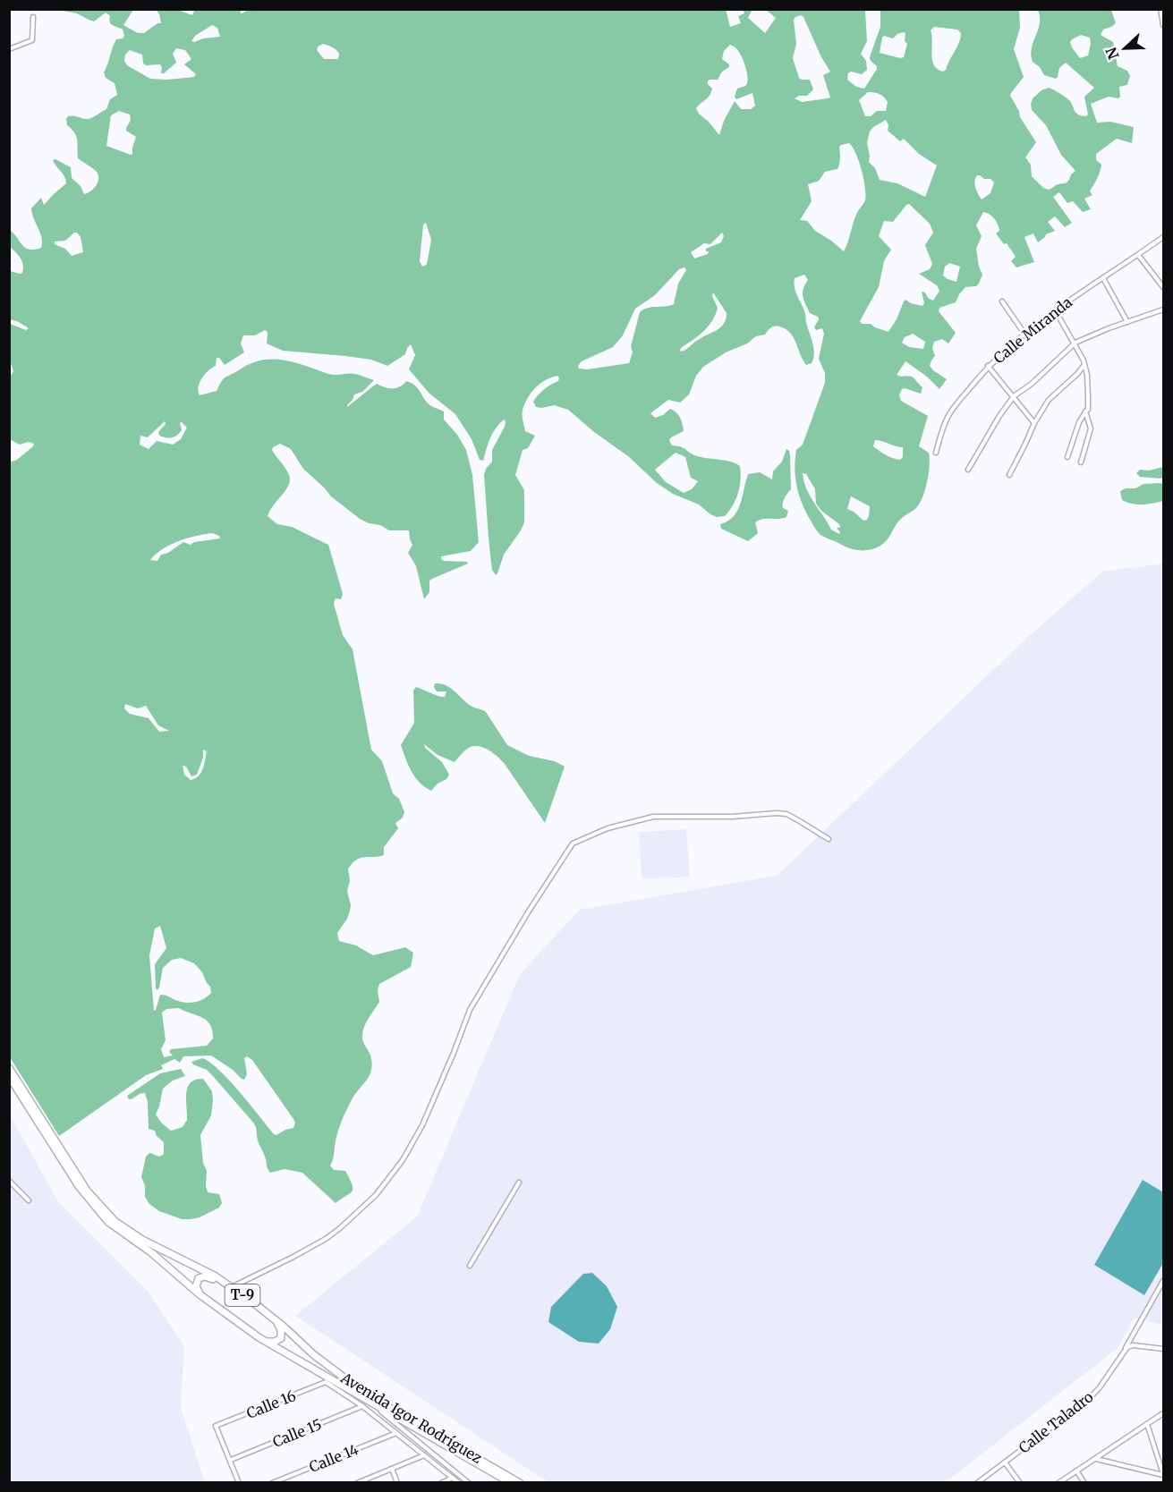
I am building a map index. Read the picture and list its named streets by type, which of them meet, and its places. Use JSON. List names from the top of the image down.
{
  "streets": {
    "highway": ["T-9", "Avenida Igor Rodríguez"],
    "street": [
      "Calle Miranda",
      "Calle 16",
      "Calle Taladro",
      "Calle 15",
      "Calle 14"
    ]
  },
  "crossings": [
    ["T-9", "Avenida Igor Rodríguez"],
    ["Calle 16", "Calle 15"]
  ],
  "north": "left"
}
